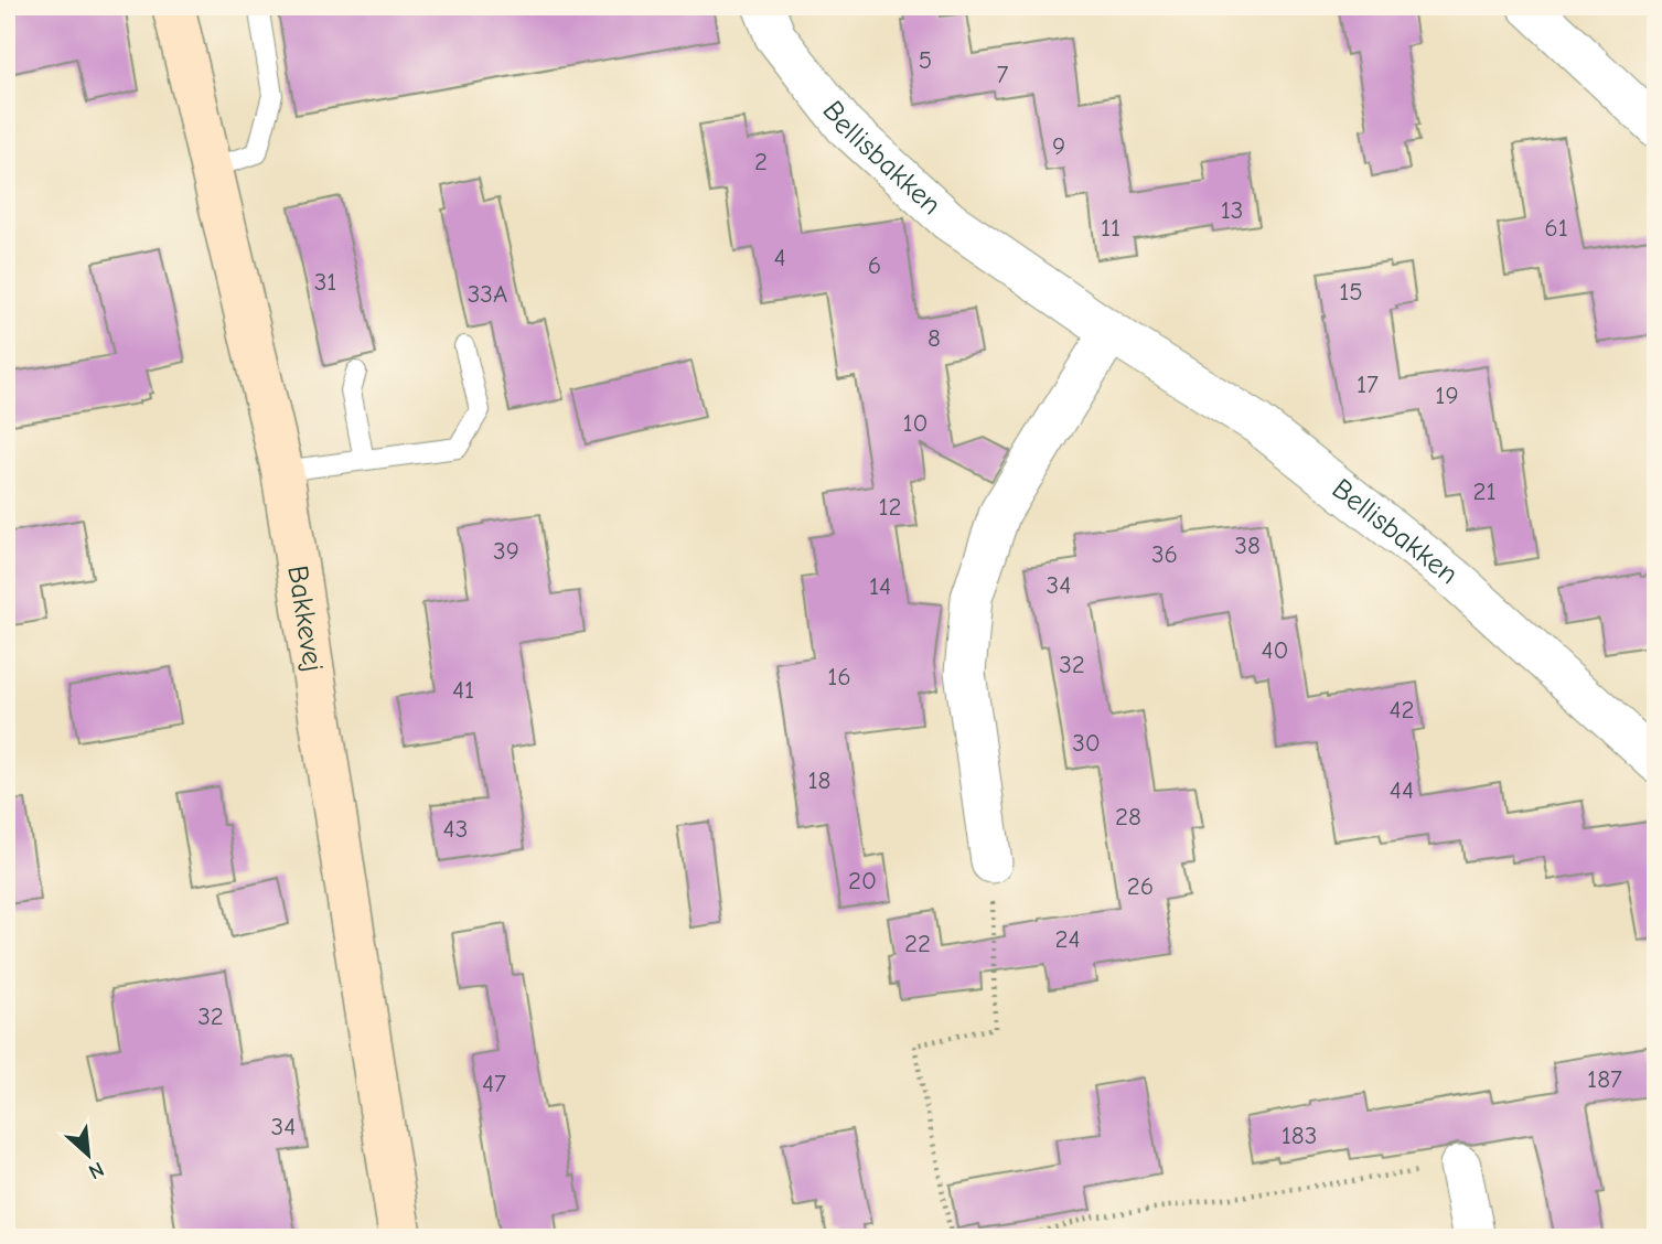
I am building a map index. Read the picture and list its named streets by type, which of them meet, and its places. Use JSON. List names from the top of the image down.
{
  "streets": {
    "street": ["Bellisbakken", "Bakkevej"]
  },
  "house_numbers": [
    "5",
    "7",
    "9",
    "2",
    "13",
    "11",
    "61",
    "4",
    "6",
    "31",
    "15",
    "33A",
    "8",
    "17",
    "19",
    "10",
    "21",
    "12",
    "38",
    "39",
    "36",
    "34",
    "14",
    "40",
    "32",
    "16",
    "41",
    "42",
    "30",
    "18",
    "44",
    "28",
    "43",
    "20",
    "26",
    "24",
    "22",
    "32",
    "187",
    "47",
    "34",
    "183"
  ],
  "north": "bottom right"
}
